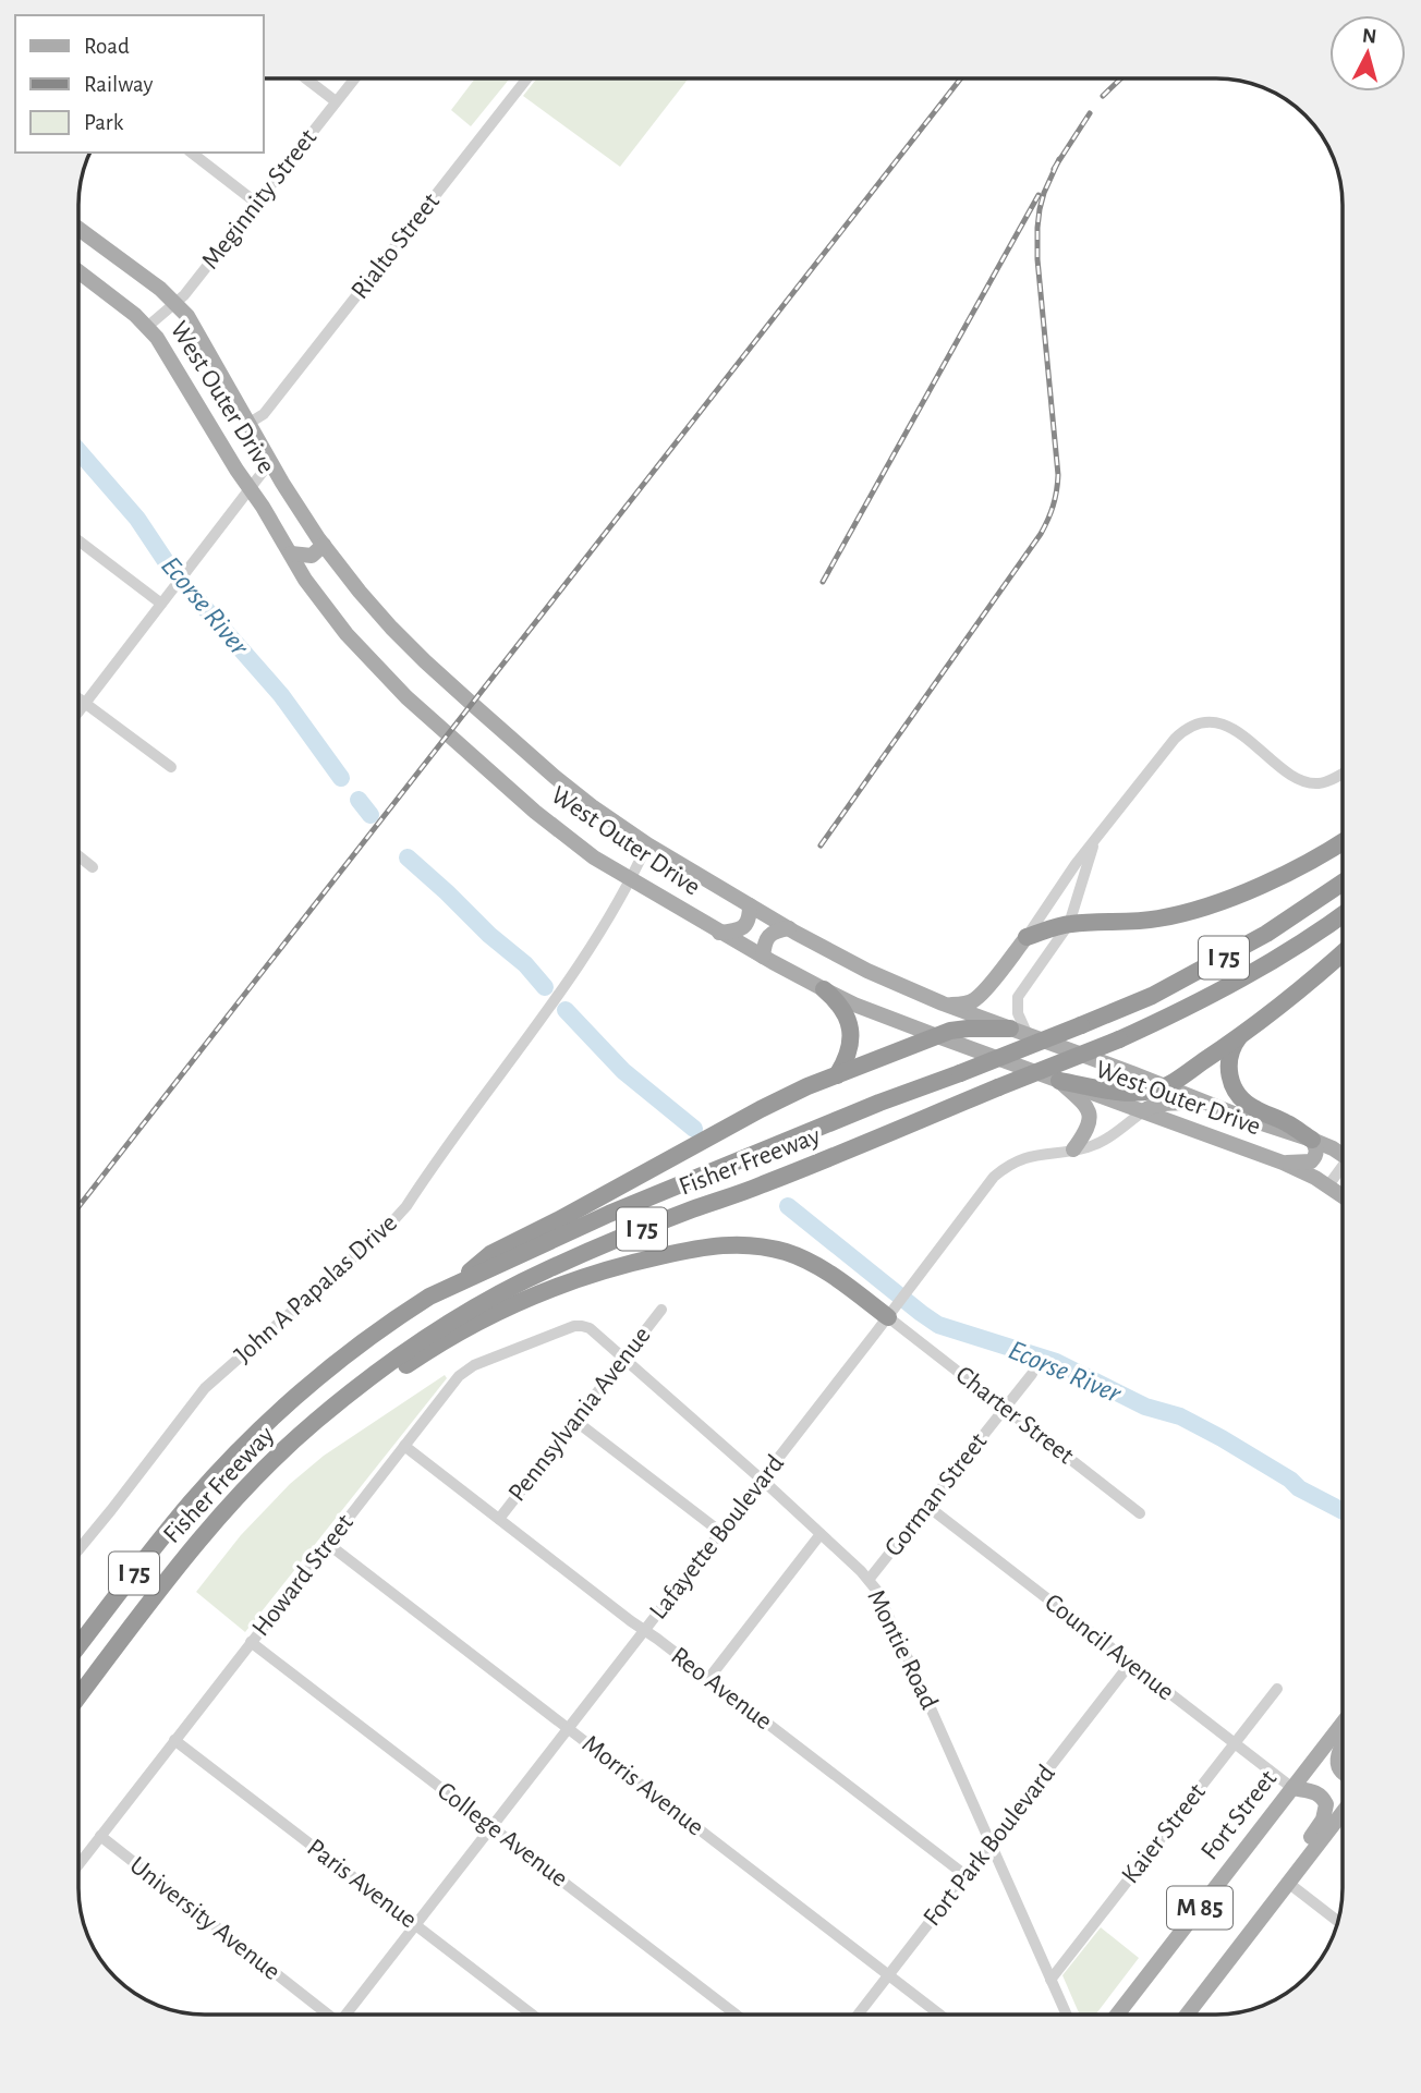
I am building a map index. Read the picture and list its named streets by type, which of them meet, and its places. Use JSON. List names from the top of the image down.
{
  "streets": {
    "highway": ["I 75", "Fisher Freeway"],
    "main road": ["West Outer Drive", "Fort Street", "M 85"],
    "street": [
      "Meginnity Street",
      "Rialto Street",
      "John A Papalas Drive",
      "Pennsylvania Avenue",
      "Charter Street",
      "Gorman Street",
      "Lafayette Boulevard",
      "Howard Street",
      "Council Avenue",
      "Montie Road",
      "Reo Avenue",
      "Morris Avenue",
      "Kaier Street",
      "College Avenue",
      "Fort Park Boulevard",
      "Paris Avenue",
      "University Avenue"
    ]
  },
  "crossings": [
    ["Meginnity Street", "West Outer Drive"],
    ["Rialto Street", "West Outer Drive"],
    ["West Outer Drive", "John A Papalas Drive"],
    ["West Outer Drive", "Lafayette Boulevard"],
    ["Pennsylvania Avenue", "Montie Road"],
    ["Pennsylvania Avenue", "Reo Avenue"],
    ["Charter Street", "Gorman Street"],
    ["Charter Street", "Lafayette Boulevard"],
    ["Gorman Street", "Council Avenue"],
    ["Gorman Street", "Montie Road"],
    ["Lafayette Boulevard", "Montie Road"],
    ["Lafayette Boulevard", "Reo Avenue"],
    ["Lafayette Boulevard", "Morris Avenue"],
    ["Lafayette Boulevard", "College Avenue"],
    ["Lafayette Boulevard", "Paris Avenue"],
    ["Howard Street", "Montie Road"],
    ["Howard Street", "Reo Avenue"],
    ["Howard Street", "Morris Avenue"],
    ["Howard Street", "College Avenue"],
    ["Howard Street", "Paris Avenue"],
    ["Howard Street", "University Avenue"],
    ["Council Avenue", "Fort Street"],
    ["Council Avenue", "Kaier Street"],
    ["Council Avenue", "Fort Park Boulevard"],
    ["Montie Road", "Kaier Street"],
    ["Montie Road", "Fort Park Boulevard"],
    ["Reo Avenue", "Fort Park Boulevard"],
    ["Morris Avenue", "Fort Park Boulevard"]
  ],
  "water": ["Ecorse River"],
  "legend": ["Road", "Railway", "Park"],
  "north": "top"
}
